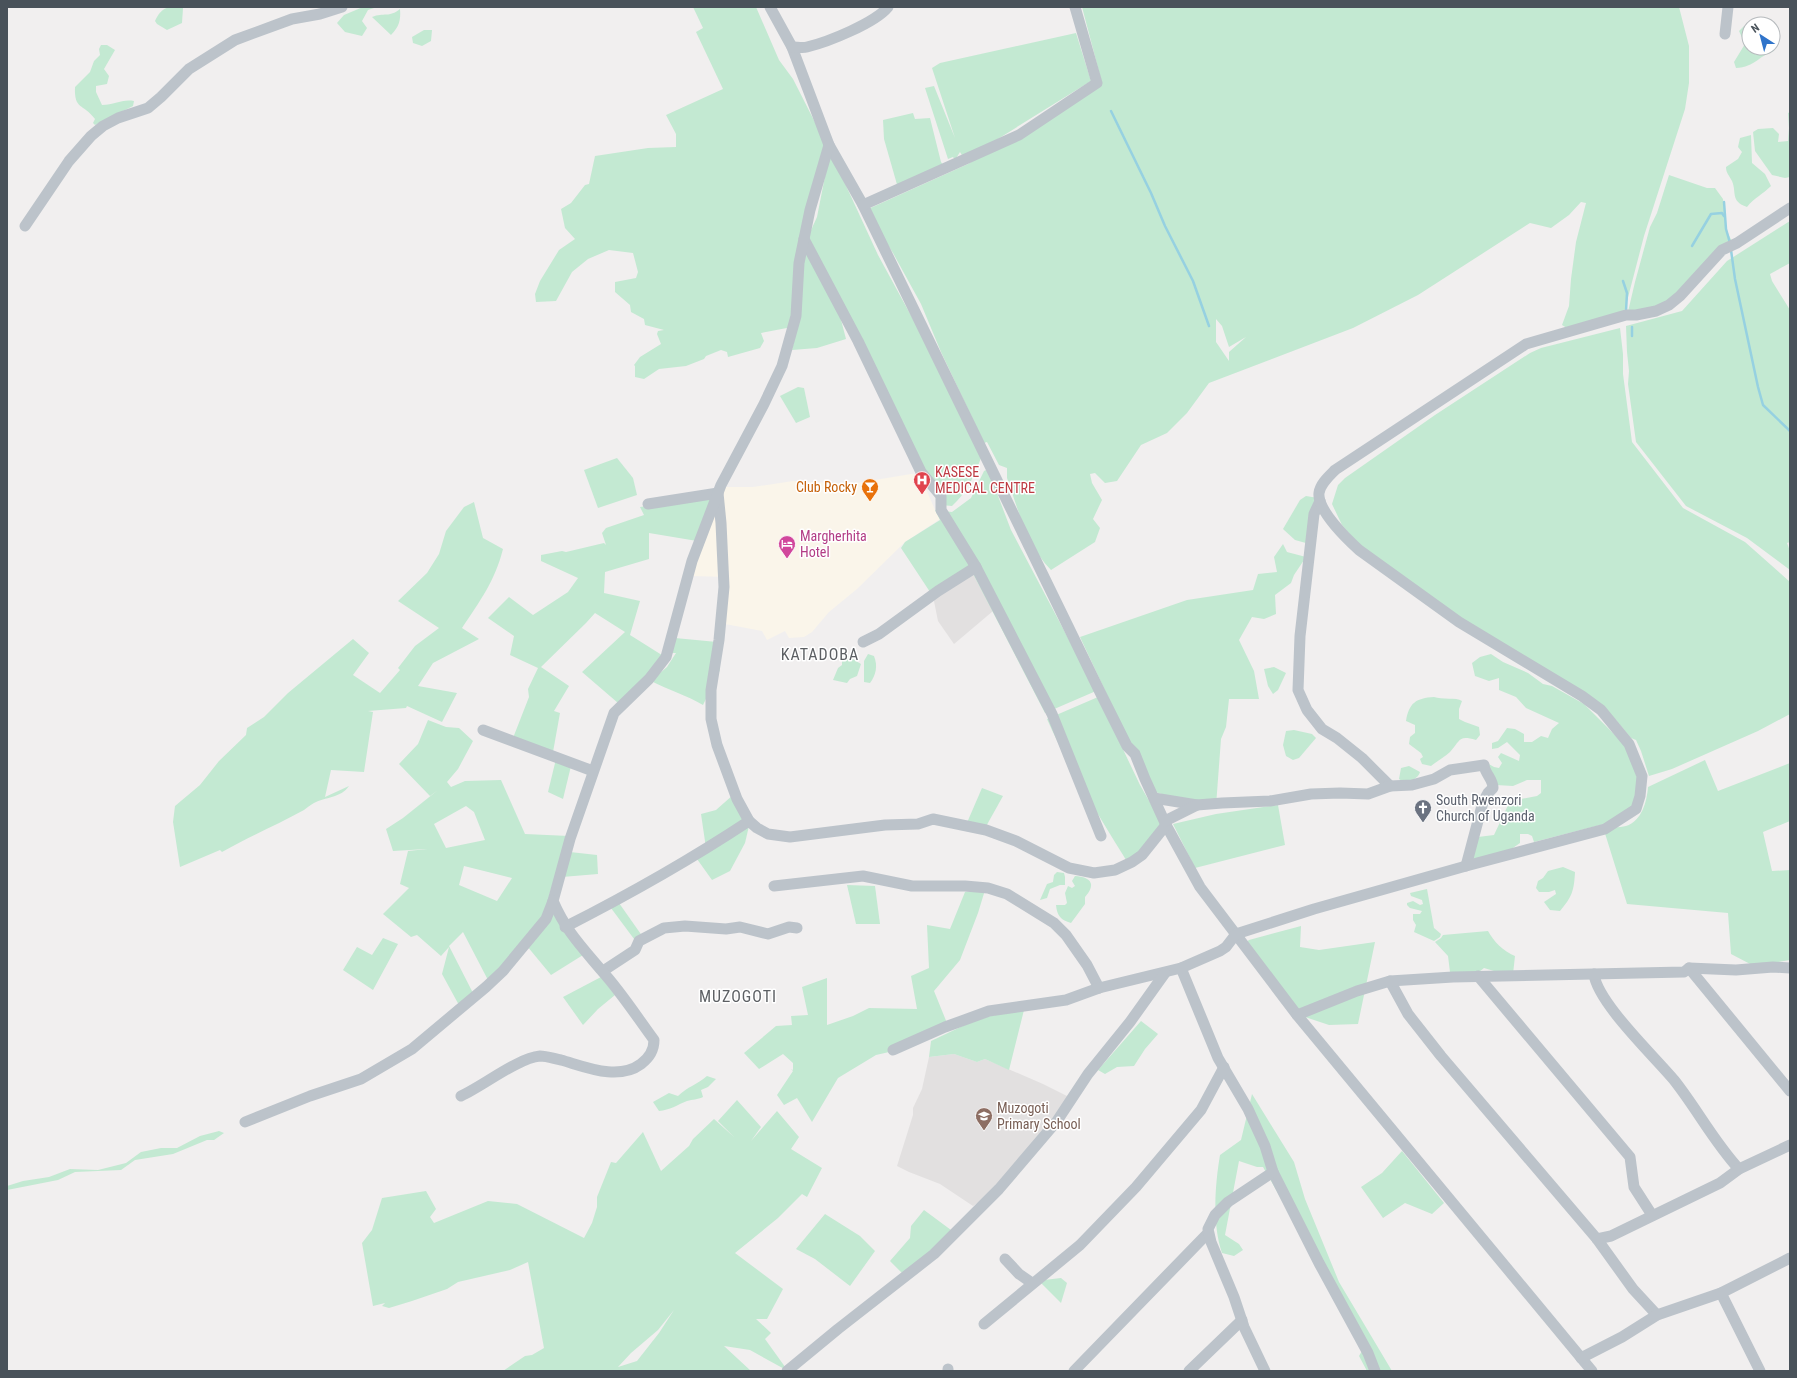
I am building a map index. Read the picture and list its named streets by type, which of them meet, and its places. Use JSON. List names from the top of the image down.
{
  "districts": ["KATADOBA", "MUZOGOTI"],
  "places": {
    "hospital": ["KASESE MEDICAL CENTRE"],
    "bar": ["Club Rocky"],
    "hotel": ["Margherhita Hotel"],
    "church": ["South Rwenzori Church of Uganda"],
    "school or university": ["Muzogoti Primary School"]
  },
  "north": "top left"
}
